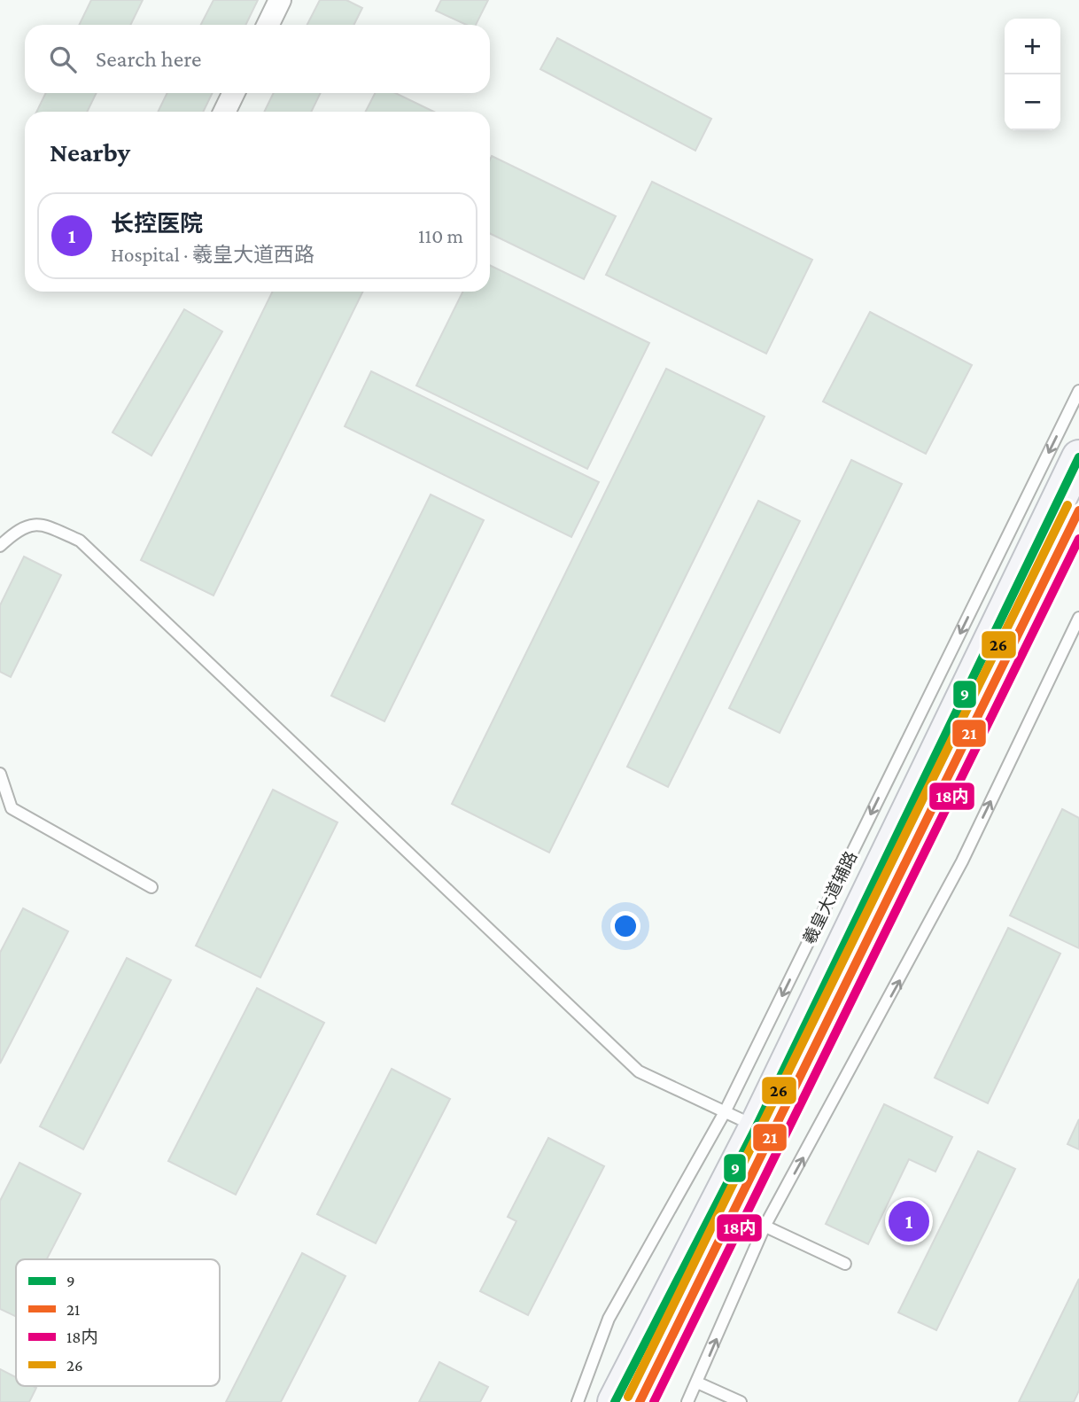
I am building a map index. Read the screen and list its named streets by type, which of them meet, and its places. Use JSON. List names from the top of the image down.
{
  "streets": {
    "lane": ["羲皇大道辅路"]
  },
  "one_way": ["羲皇大道辅路"],
  "lines": [
    "transit line 9",
    "transit line 26",
    "transit line 21",
    "transit line 18内"
  ],
  "legend": [
    "9",
    "21",
    "18内",
    "26"
  ],
  "page": {
    "map_buttons": ["+", "−"],
    "search": "Search here",
    "heading": "Nearby",
    "list": [
      {
        "mark": "1",
        "name": "长控医院",
        "note": "Hospital · 羲皇大道西路",
        "value": "110 m"
      }
    ],
    "pins": "1"
  }
}
